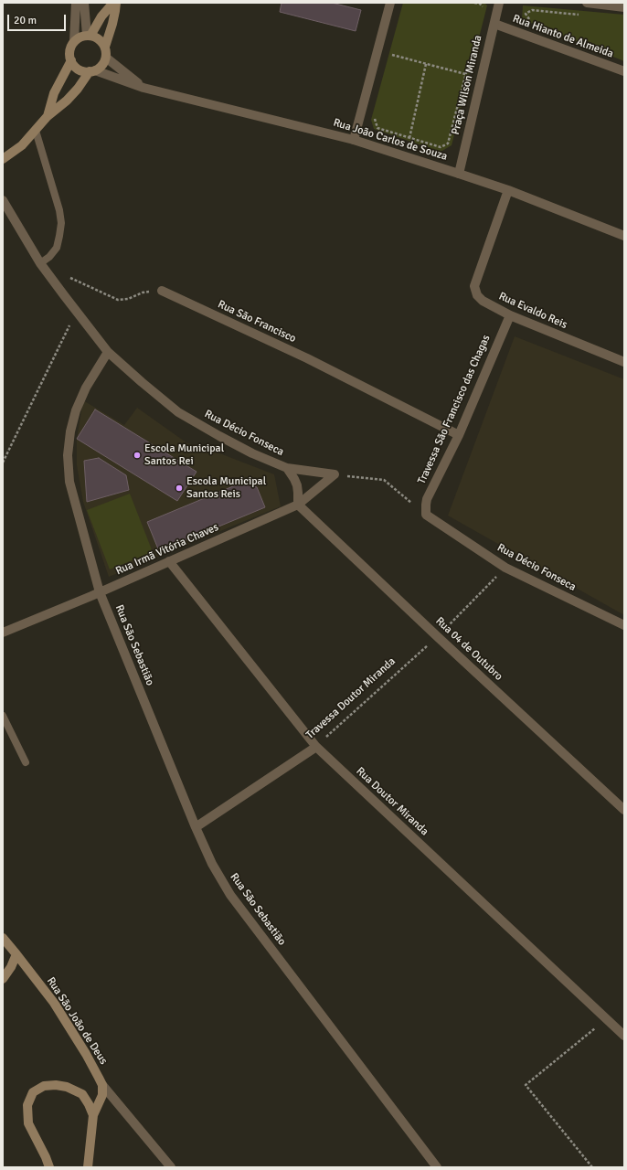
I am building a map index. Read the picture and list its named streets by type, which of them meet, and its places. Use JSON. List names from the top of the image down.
{
  "streets": {
    "main road": ["Rua São João de Deus"],
    "street": [
      "Rua Hianto de Almeida",
      "Praça Wilson Miranda",
      "Rua João Carlos de Souza",
      "Rua Evaldo Reis",
      "Rua São Francisco",
      "Travessa São Francisco das Chagas",
      "Rua Décio Fonseca",
      "Rua Irmã Vitória Chaves",
      "Rua São Sebastião",
      "Rua 04 de Outubro",
      "Travessa Doutor Miranda",
      "Rua Doutor Miranda"
    ]
  },
  "crossings": [
    ["Rua Hianto de Almeida", "Praça Wilson Miranda"],
    ["Praça Wilson Miranda", "Rua João Carlos de Souza"],
    ["Rua João Carlos de Souza", "Rua Evaldo Reis"],
    ["Rua Evaldo Reis", "Travessa São Francisco das Chagas"],
    ["Rua São Francisco", "Travessa São Francisco das Chagas"],
    ["Travessa São Francisco das Chagas", "Rua Décio Fonseca"],
    ["Rua Décio Fonseca", "Rua Irmã Vitória Chaves"],
    ["Rua Décio Fonseca", "Rua São Sebastião"],
    ["Rua Décio Fonseca", "Travessa Doutor Miranda"],
    ["Rua Irmã Vitória Chaves", "Rua São Sebastião"],
    ["Rua Irmã Vitória Chaves", "Rua 04 de Outubro"],
    ["Rua Irmã Vitória Chaves", "Rua Doutor Miranda"],
    ["Rua São Sebastião", "Travessa Doutor Miranda"],
    ["Rua 04 de Outubro", "Travessa Doutor Miranda"],
    ["Travessa Doutor Miranda", "Rua Doutor Miranda"]
  ],
  "places": ["Escola Municipal Santos Rei", "Escola Municipal Santos Reis"],
  "scale_bar": "20 m"
}
